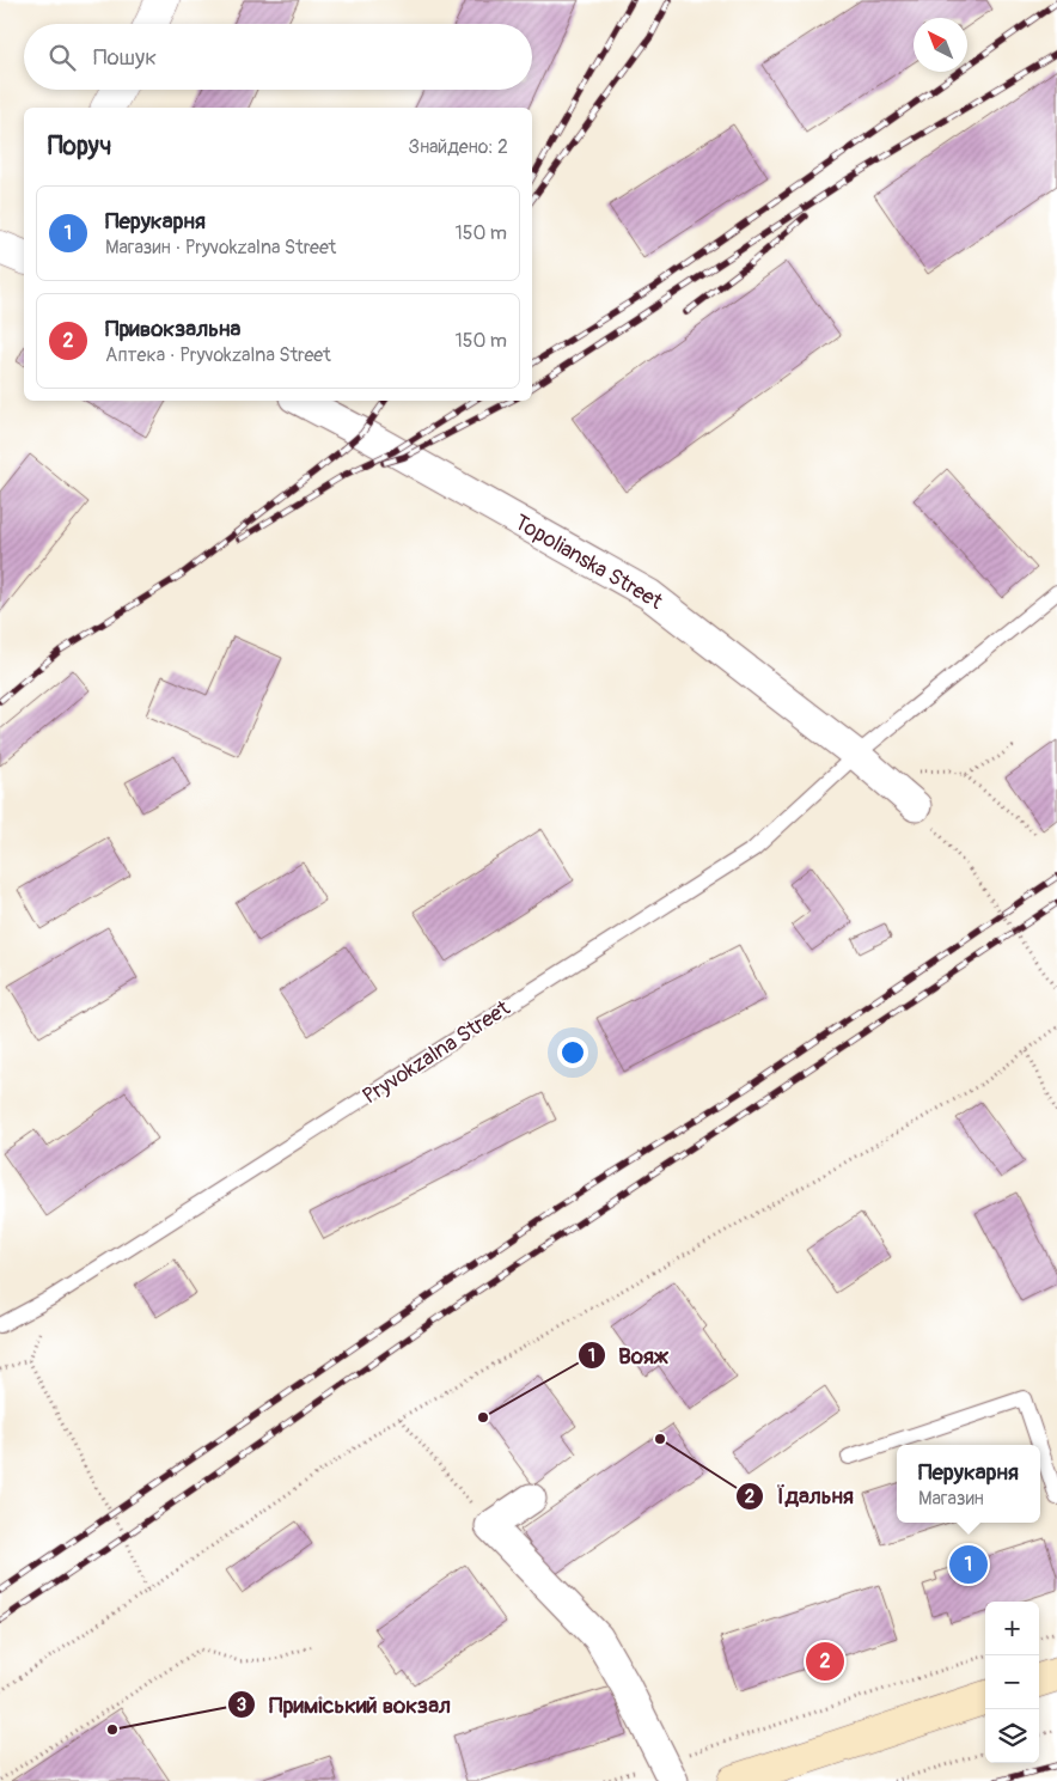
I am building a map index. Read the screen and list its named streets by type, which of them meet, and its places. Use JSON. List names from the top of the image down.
{
  "streets": {
    "street": ["Topolianska Street"],
    "lane": ["Pryvokzalna Street"]
  },
  "crossings": [
    ["Topolianska Street", "Pryvokzalna Street"]
  ],
  "places": ["Вояж", "Їдальня", "Приміський вокзал"],
  "north": "top left",
  "page": {
    "search": "Пошук",
    "heading": ["Поруч", "Знайдено: 2"],
    "list": [
      {
        "mark": "1",
        "name": "Перукарня",
        "note": "Магазин · Pryvokzalna Street",
        "value": "150 m"
      },
      {
        "mark": "2",
        "name": "Привокзальна",
        "note": "Аптека · Pryvokzalna Street",
        "value": "150 m"
      }
    ],
    "popup": ["Перукарня", "Магазин"],
    "pins": ["1", "2"],
    "map_buttons": ["+", "−"]
  }
}
